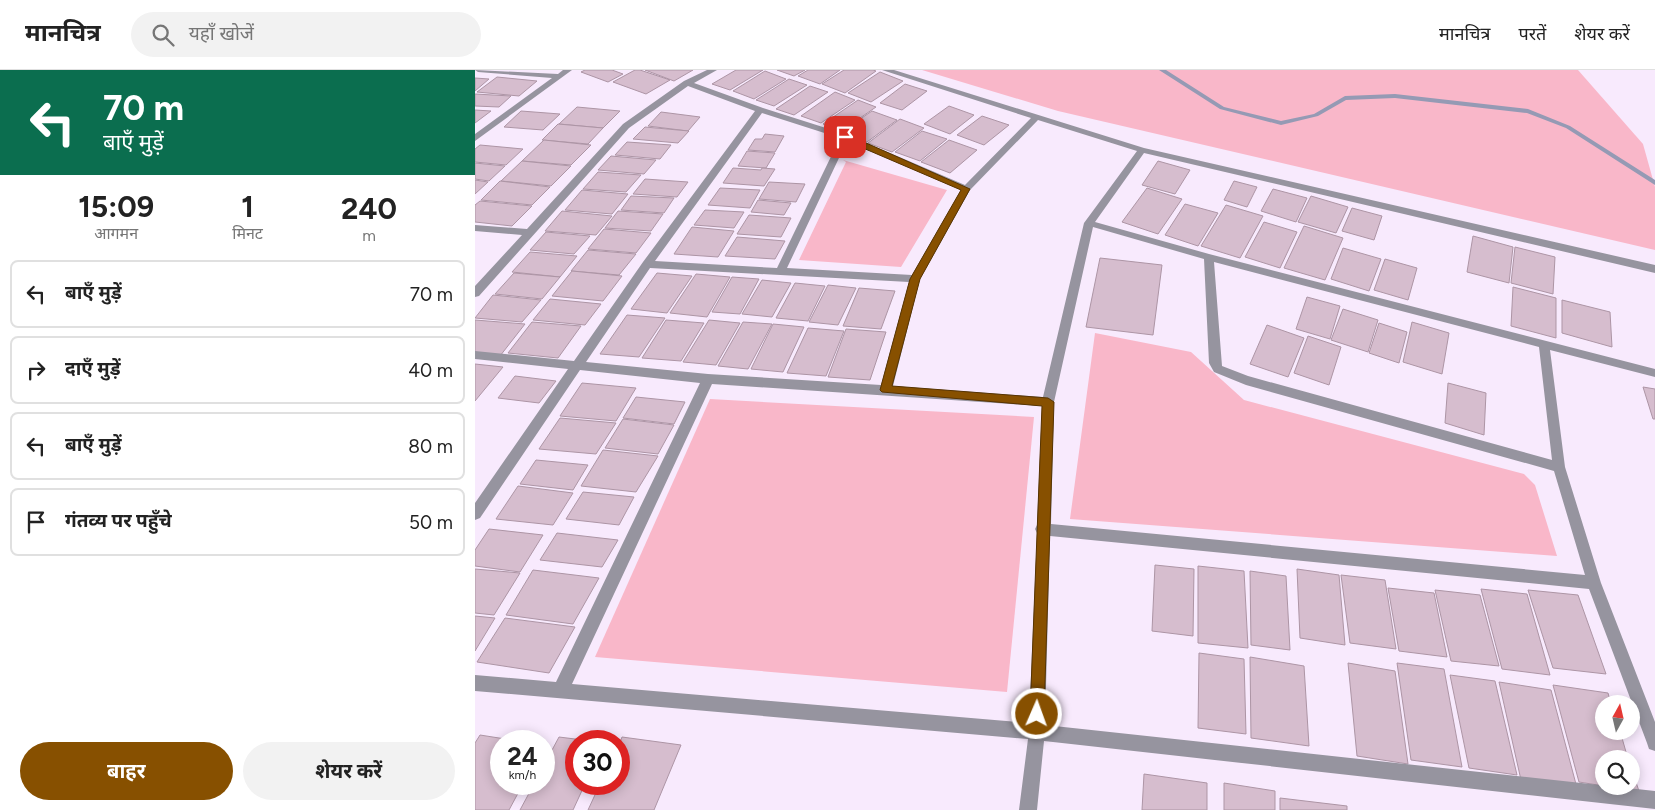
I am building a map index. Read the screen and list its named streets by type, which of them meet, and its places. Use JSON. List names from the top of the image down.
{
  "north": "top",
  "page": {
    "header": "मानचित्र",
    "search": "यहाँ खोजें",
    "nav": ["मानचित्र", "परतें", "शेयर करें"],
    "turn": ["70 m", "बाएँ मुड़ें"],
    "eta": [
      "15:09",
      "आगमन",
      "1",
      "मिनट",
      "240",
      "m"
    ],
    "list": [
      {
        "name": "बाएँ मुड़ें",
        "value": "70 m"
      },
      {
        "name": "दाएँ मुड़ें",
        "value": "40 m"
      },
      {
        "name": "बाएँ मुड़ें",
        "value": "80 m"
      },
      {
        "name": "गंतव्य पर पहुँचे",
        "value": "50 m"
      }
    ],
    "speed": "24 km/h",
    "limit": "30",
    "buttons": ["बाहर", "शेयर करें"]
  }
}
